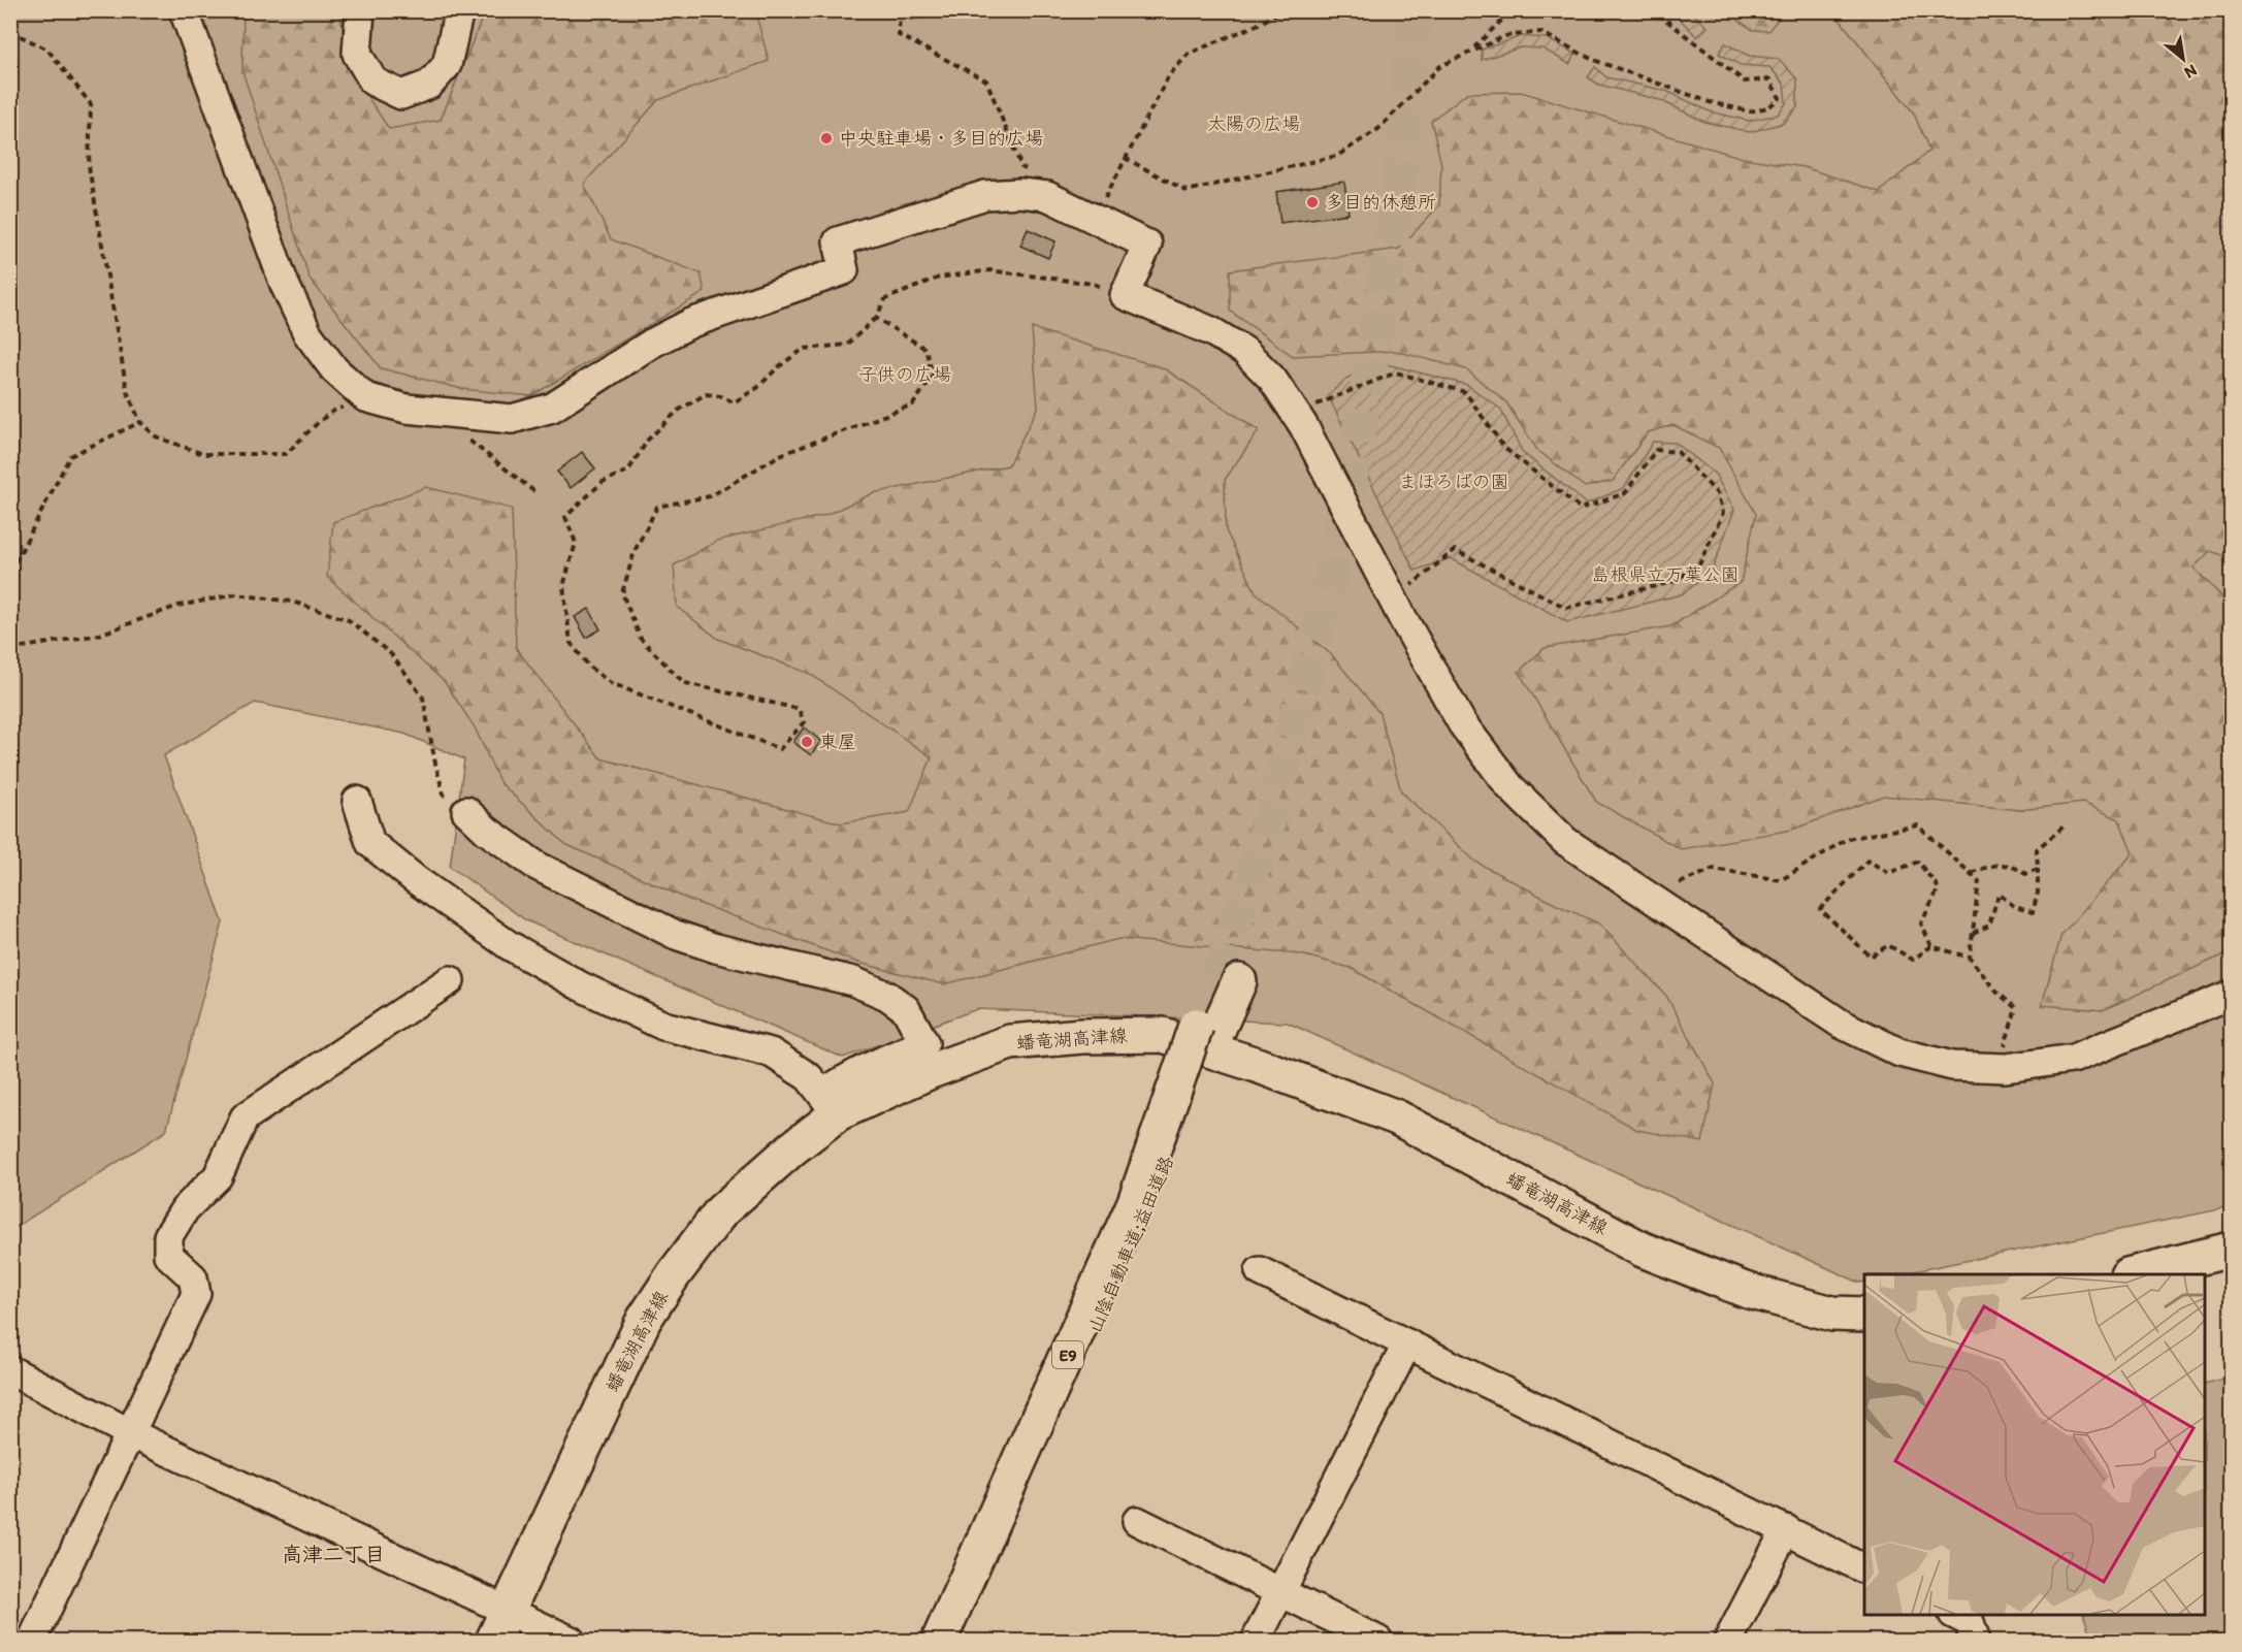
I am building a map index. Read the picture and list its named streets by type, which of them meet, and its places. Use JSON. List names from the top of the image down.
{
  "streets": {
    "main road": ["蟠竜湖高津線", "山陰自動車道;益田道路", "E9"]
  },
  "districts": ["高津二丁目"],
  "parks": [
    "太陽の広場",
    "子供の広場",
    "まほろばの園",
    "島根県立万葉公園"
  ],
  "places": ["中央駐車場・多目的広場", "多目的休憩所", "東屋"],
  "north": "bottom right"
}
